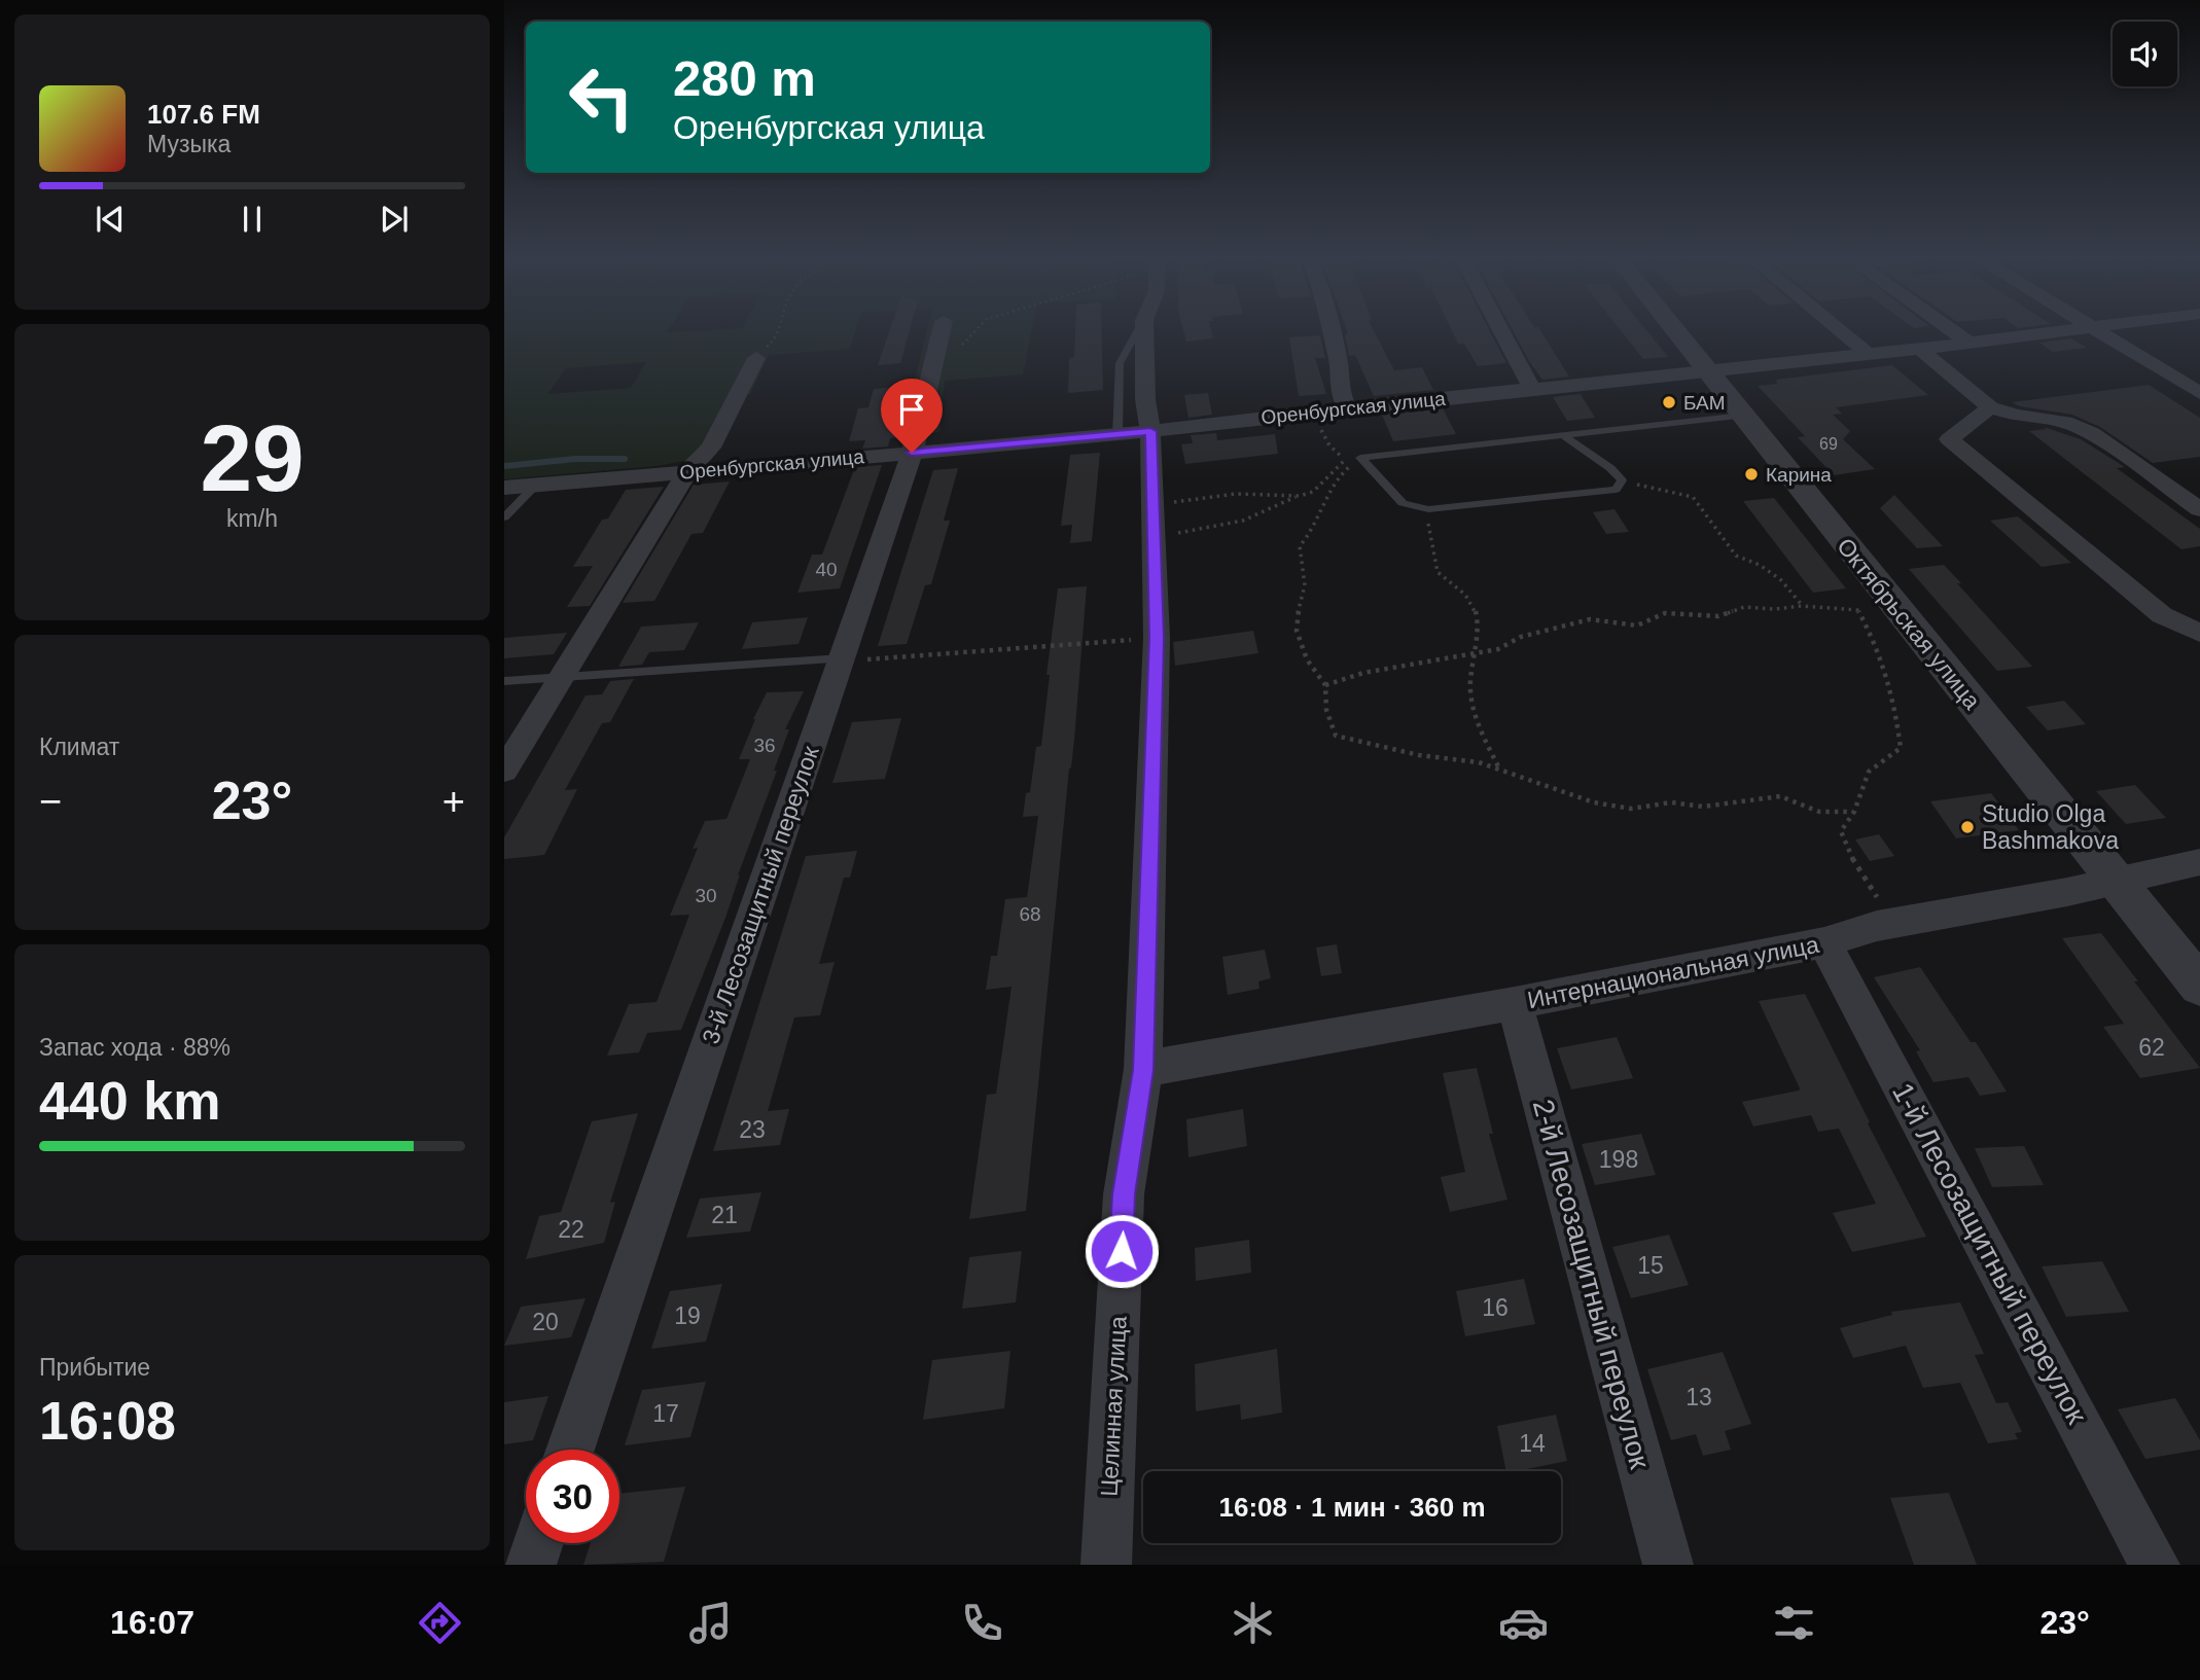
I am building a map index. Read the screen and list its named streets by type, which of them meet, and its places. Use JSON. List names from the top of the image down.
{
  "streets": {
    "street": [
      "Оренбургская улица",
      "Октябрьская улица",
      "3-й Лесозащитный переулок",
      "Интернациональная улица",
      "1-й Лесозащитный переулок",
      "2-й Лесозащитный переулок",
      "Целинная улица"
    ]
  },
  "crossings": [
    ["Оренбургская улица", "Октябрьская улица"],
    ["Оренбургская улица", "3-й Лесозащитный переулок"],
    ["Оренбургская улица", "Целинная улица"],
    ["Октябрьская улица", "Интернациональная улица"],
    ["Интернациональная улица", "1-й Лесозащитный переулок"],
    ["Интернациональная улица", "2-й Лесозащитный переулок"],
    ["Интернациональная улица", "Целинная улица"]
  ],
  "places": ["БАМ", "Карина", "Studio Olga Bashmakova"],
  "house_numbers": [
    "69",
    "40",
    "36",
    "30",
    "68",
    "62",
    "23",
    "198",
    "21",
    "22",
    "15",
    "16",
    "19",
    "20",
    "13",
    "17",
    "14"
  ],
  "page": {
    "turn": ["280 m", "Оренбургская улица"],
    "song": ["107.6 FM", "Музыка"],
    "tile": [
      ["29", "km/h"],
      "Климат",
      ["Запас хода · 88%", "440 km"],
      ["Прибытие", "16:08"]
    ],
    "heat": ["−", "23°", "+"],
    "limit": "30",
    "trip": "16:08 · 1 мин · 360 m",
    "tabs": ["16:07", "23°"]
  }
}
